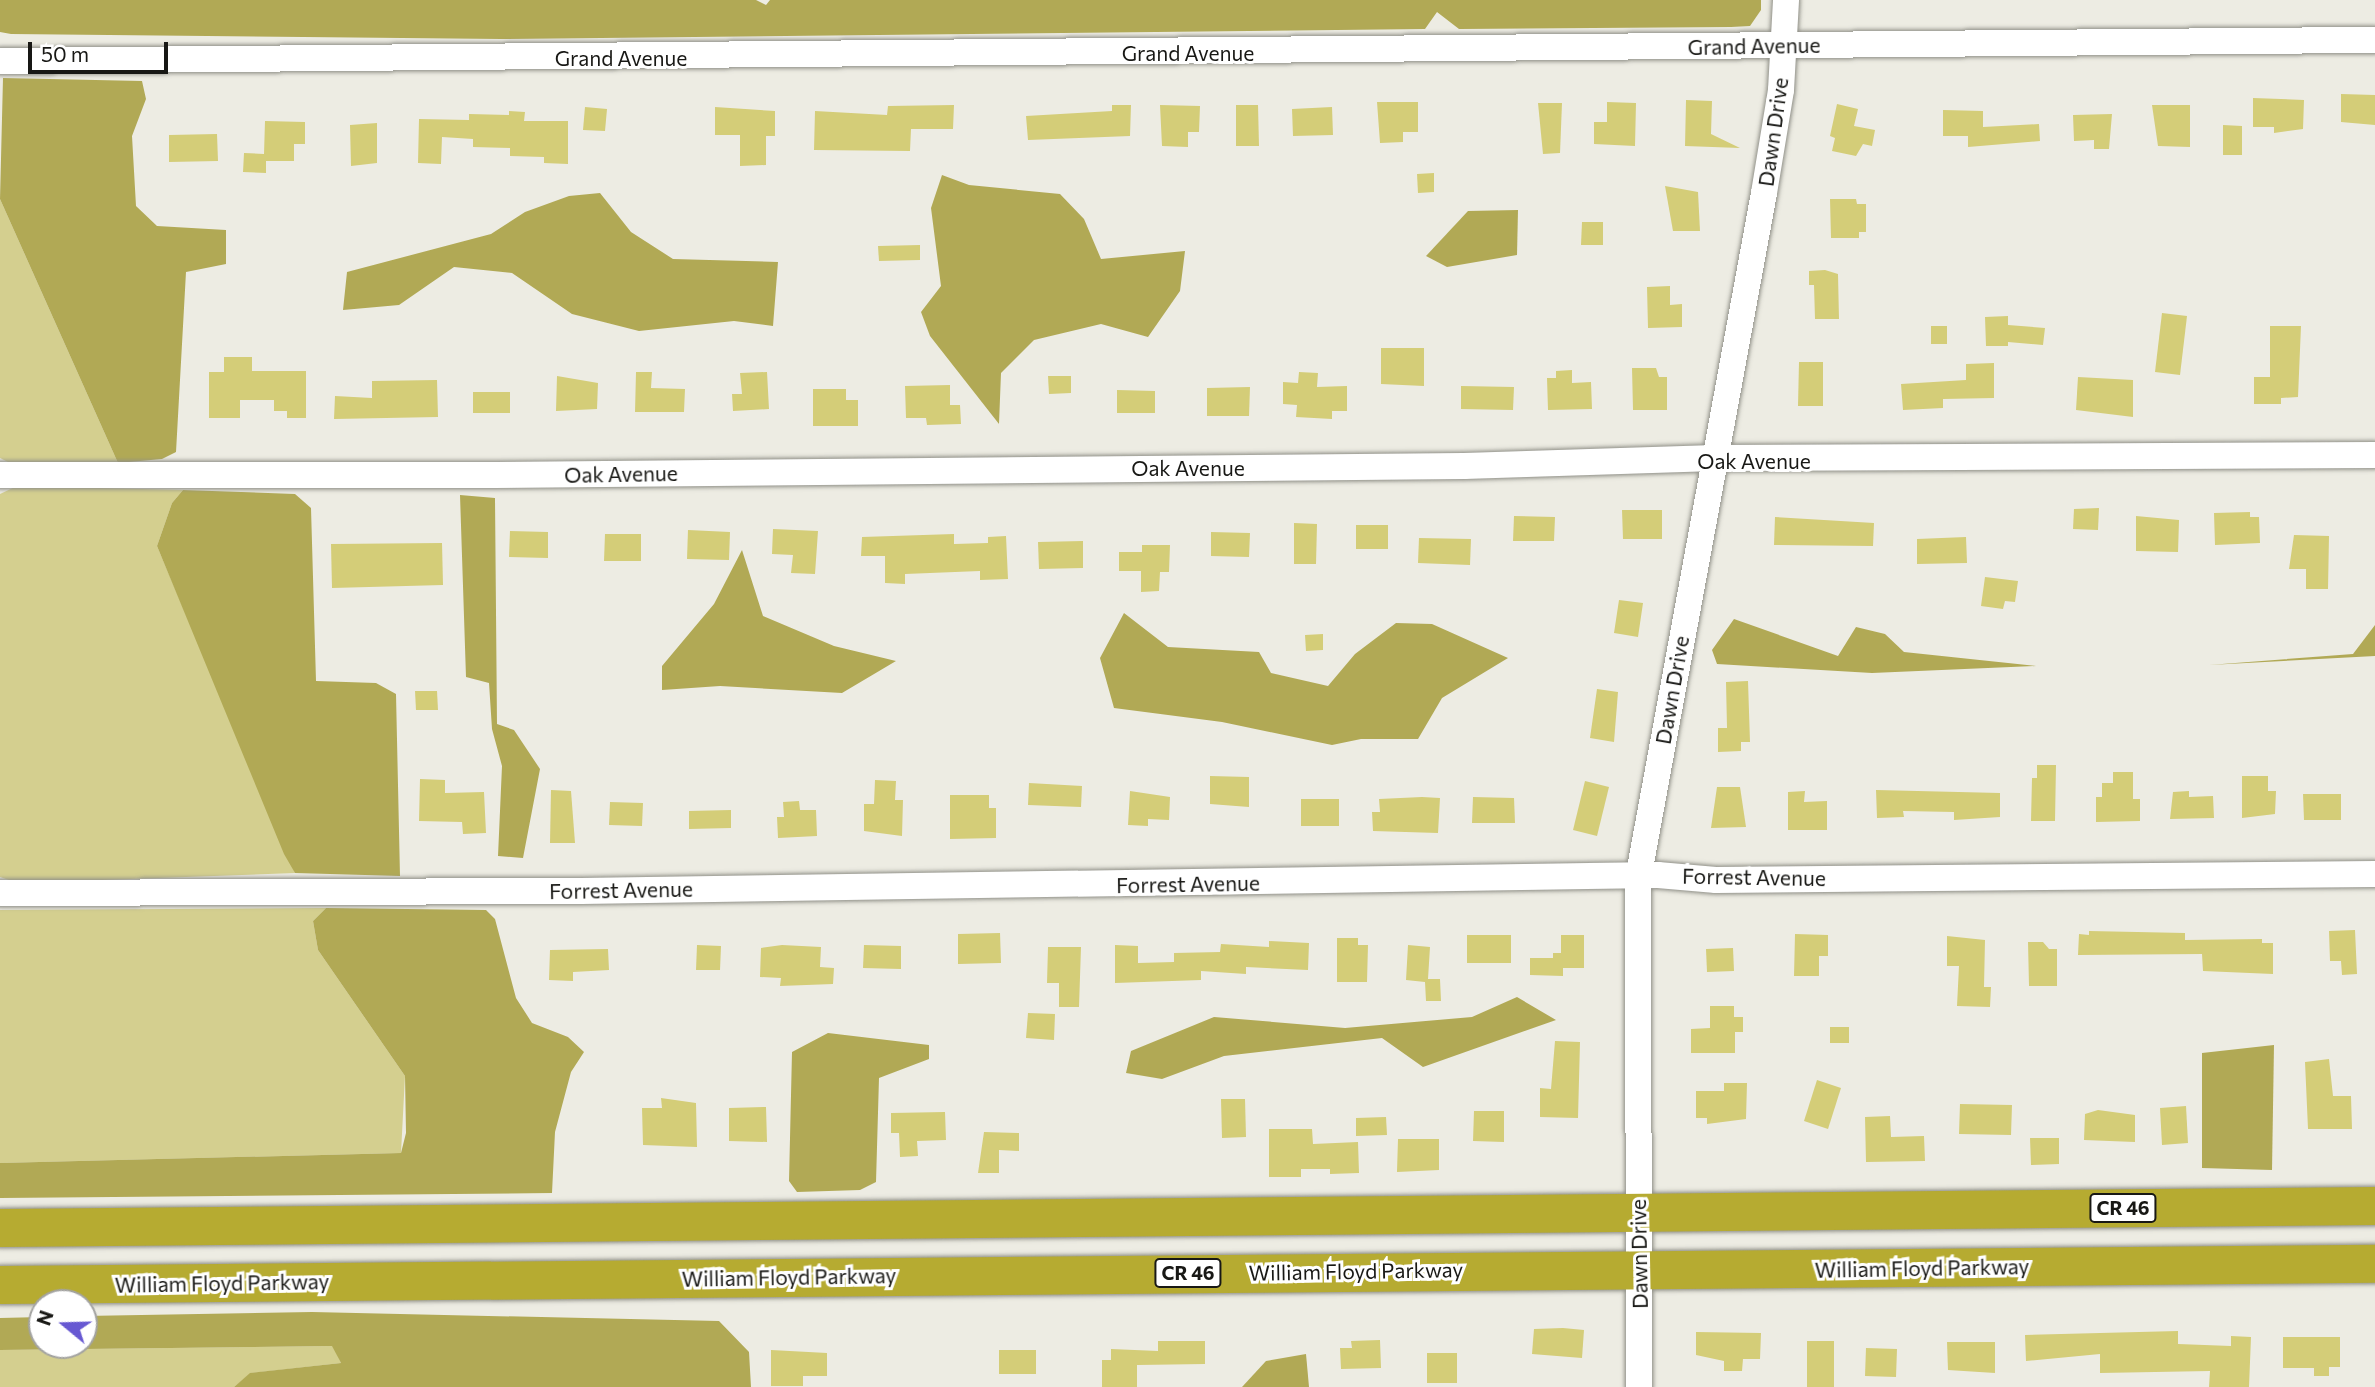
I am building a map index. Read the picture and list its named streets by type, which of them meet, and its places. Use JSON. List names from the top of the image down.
{
  "streets": {
    "highway": ["CR 46", "William Floyd Parkway"],
    "street": [
      "Grand Avenue",
      "Dawn Drive",
      "Oak Avenue",
      "Forrest Avenue"
    ]
  },
  "crossings": [
    ["Grand Avenue", "Dawn Drive"],
    ["Dawn Drive", "Oak Avenue"],
    ["Dawn Drive", "Forrest Avenue"],
    ["Dawn Drive", "CR 46"],
    ["Dawn Drive", "William Floyd Parkway"]
  ],
  "scale_bar": "50 m",
  "north": "left"
}
